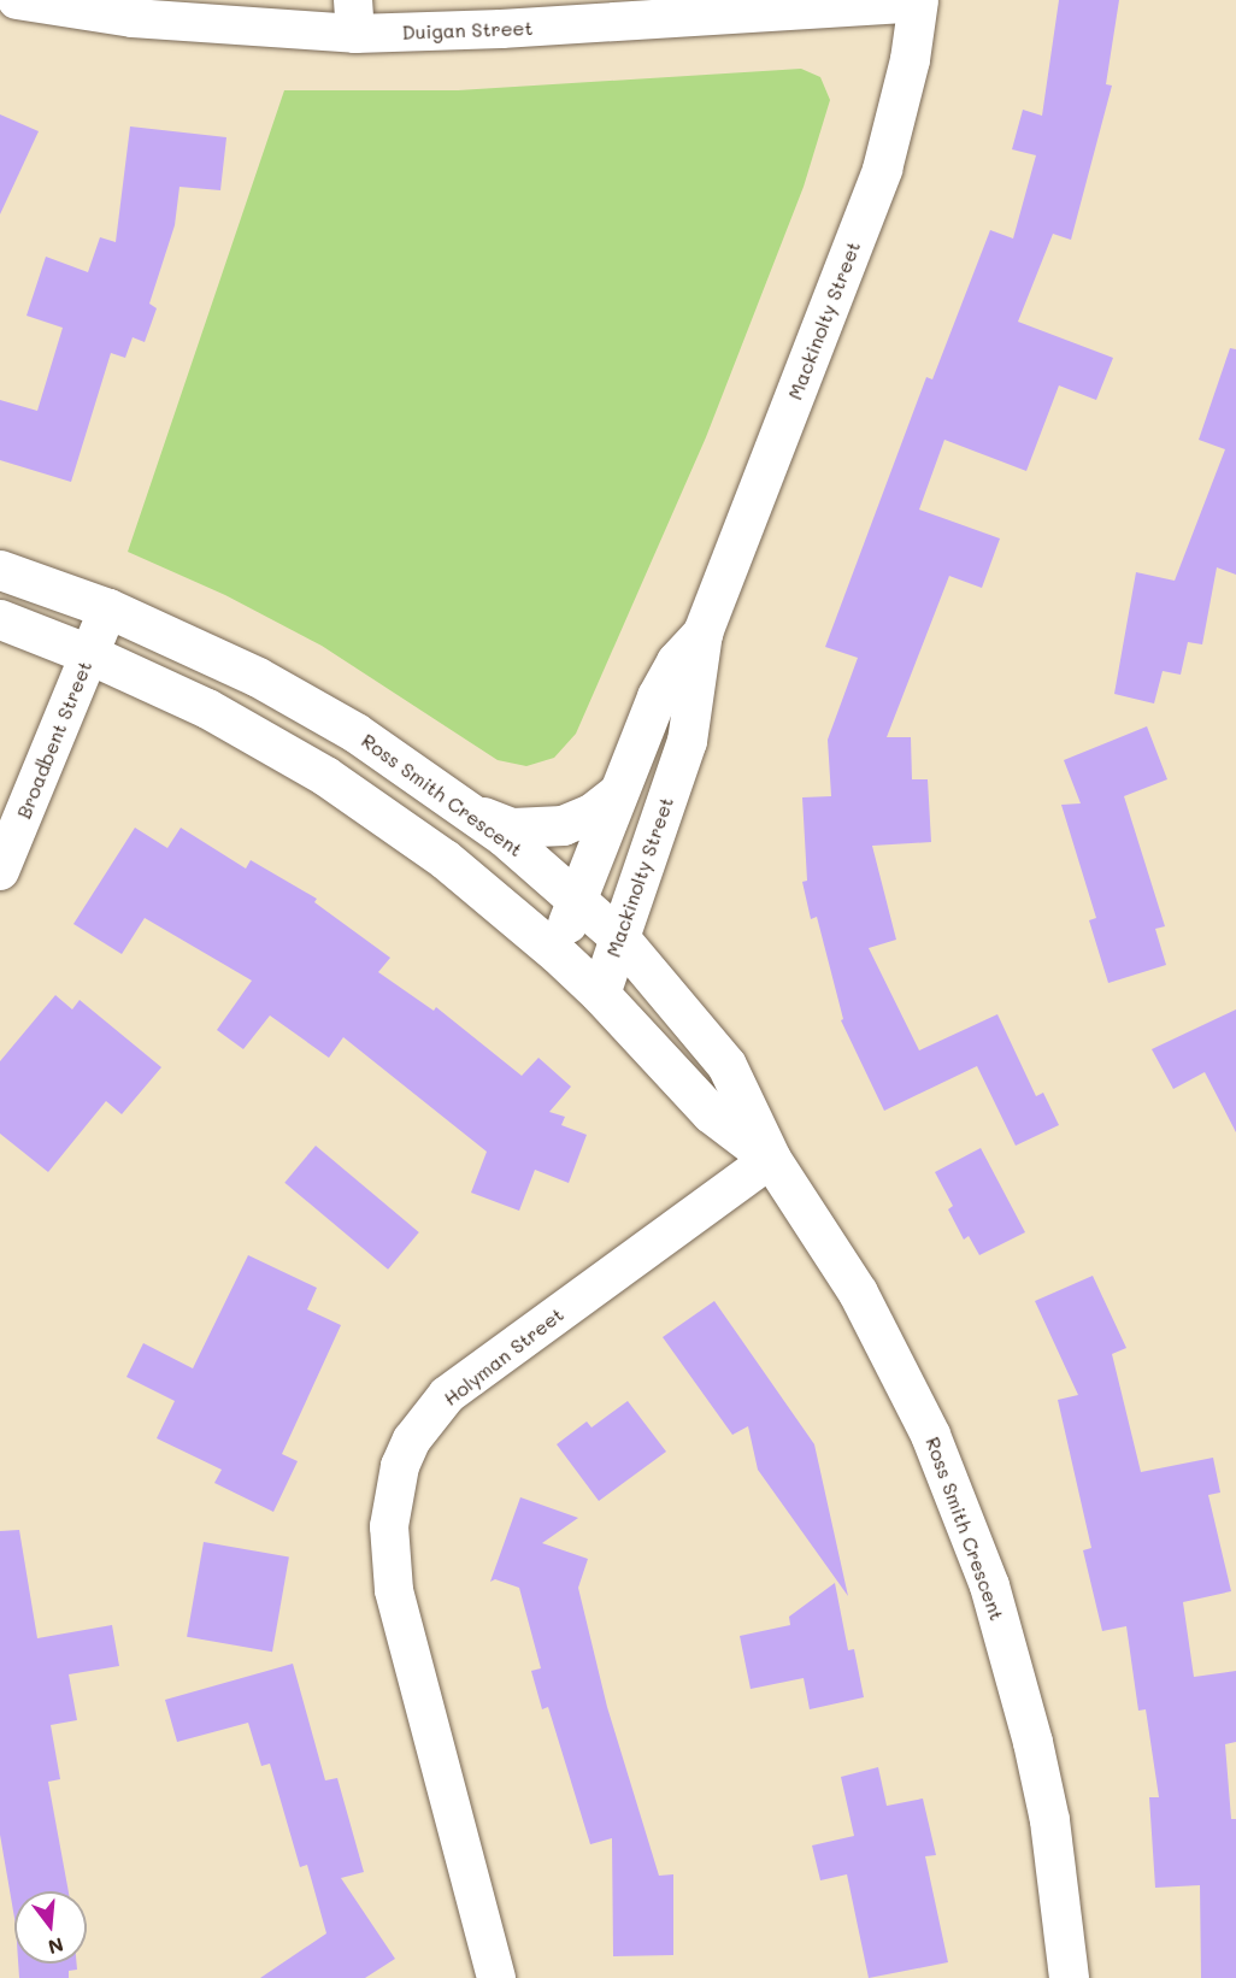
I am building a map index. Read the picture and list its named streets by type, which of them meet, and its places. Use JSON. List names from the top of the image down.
{
  "streets": {
    "street": [
      "Duigan Street",
      "Mackinolty Street",
      "Broadbent Street",
      "Ross Smith Crescent",
      "Holyman Street"
    ]
  },
  "crossings": [
    ["Duigan Street", "Mackinolty Street"],
    ["Mackinolty Street", "Ross Smith Crescent"],
    ["Broadbent Street", "Ross Smith Crescent"],
    ["Ross Smith Crescent", "Holyman Street"]
  ],
  "north": "bottom"
}
